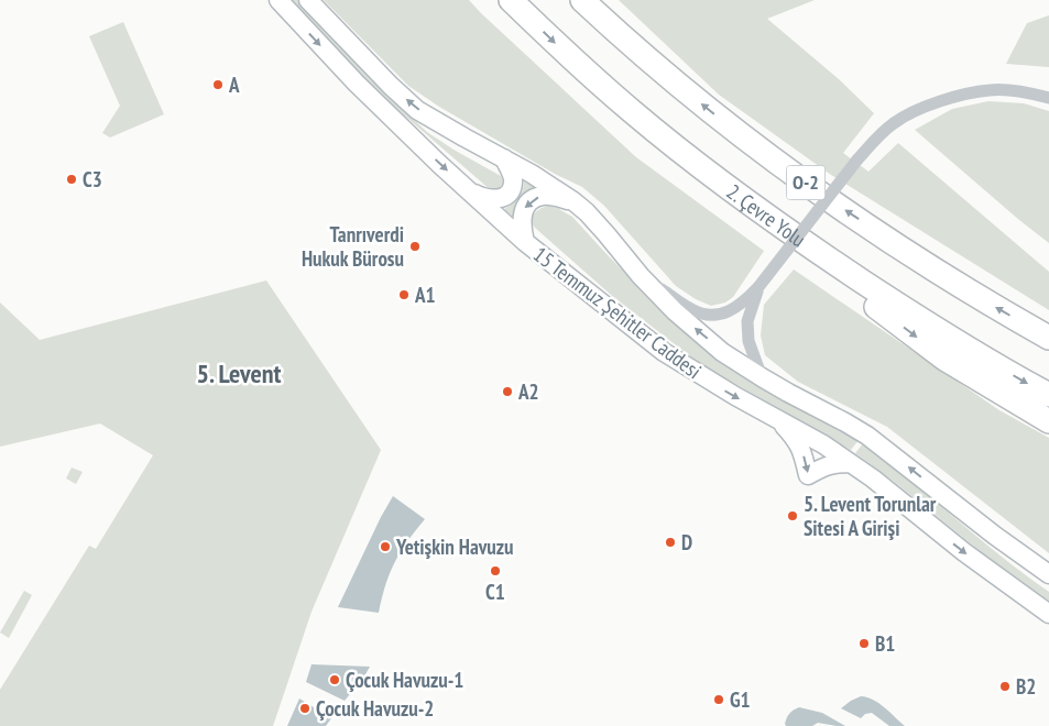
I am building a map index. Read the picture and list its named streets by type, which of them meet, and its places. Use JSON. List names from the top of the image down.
{
  "streets": {
    "highway": ["O-2", "2. Çevre Yolu"],
    "main road": ["15 Temmuz Şehitler Caddesi"]
  },
  "districts": ["5. Levent"],
  "places": [
    "A",
    "C3",
    "Tanrıverdi Hukuk Bürosu",
    "A1",
    "A2",
    "5. Levent Torunlar Sitesi A Girişi",
    "D",
    "Yetişkin Havuzu",
    "C1",
    "B1",
    "Çocuk Havuzu-1",
    "B2",
    "G1",
    "Çocuk Havuzu-2"
  ]
}
